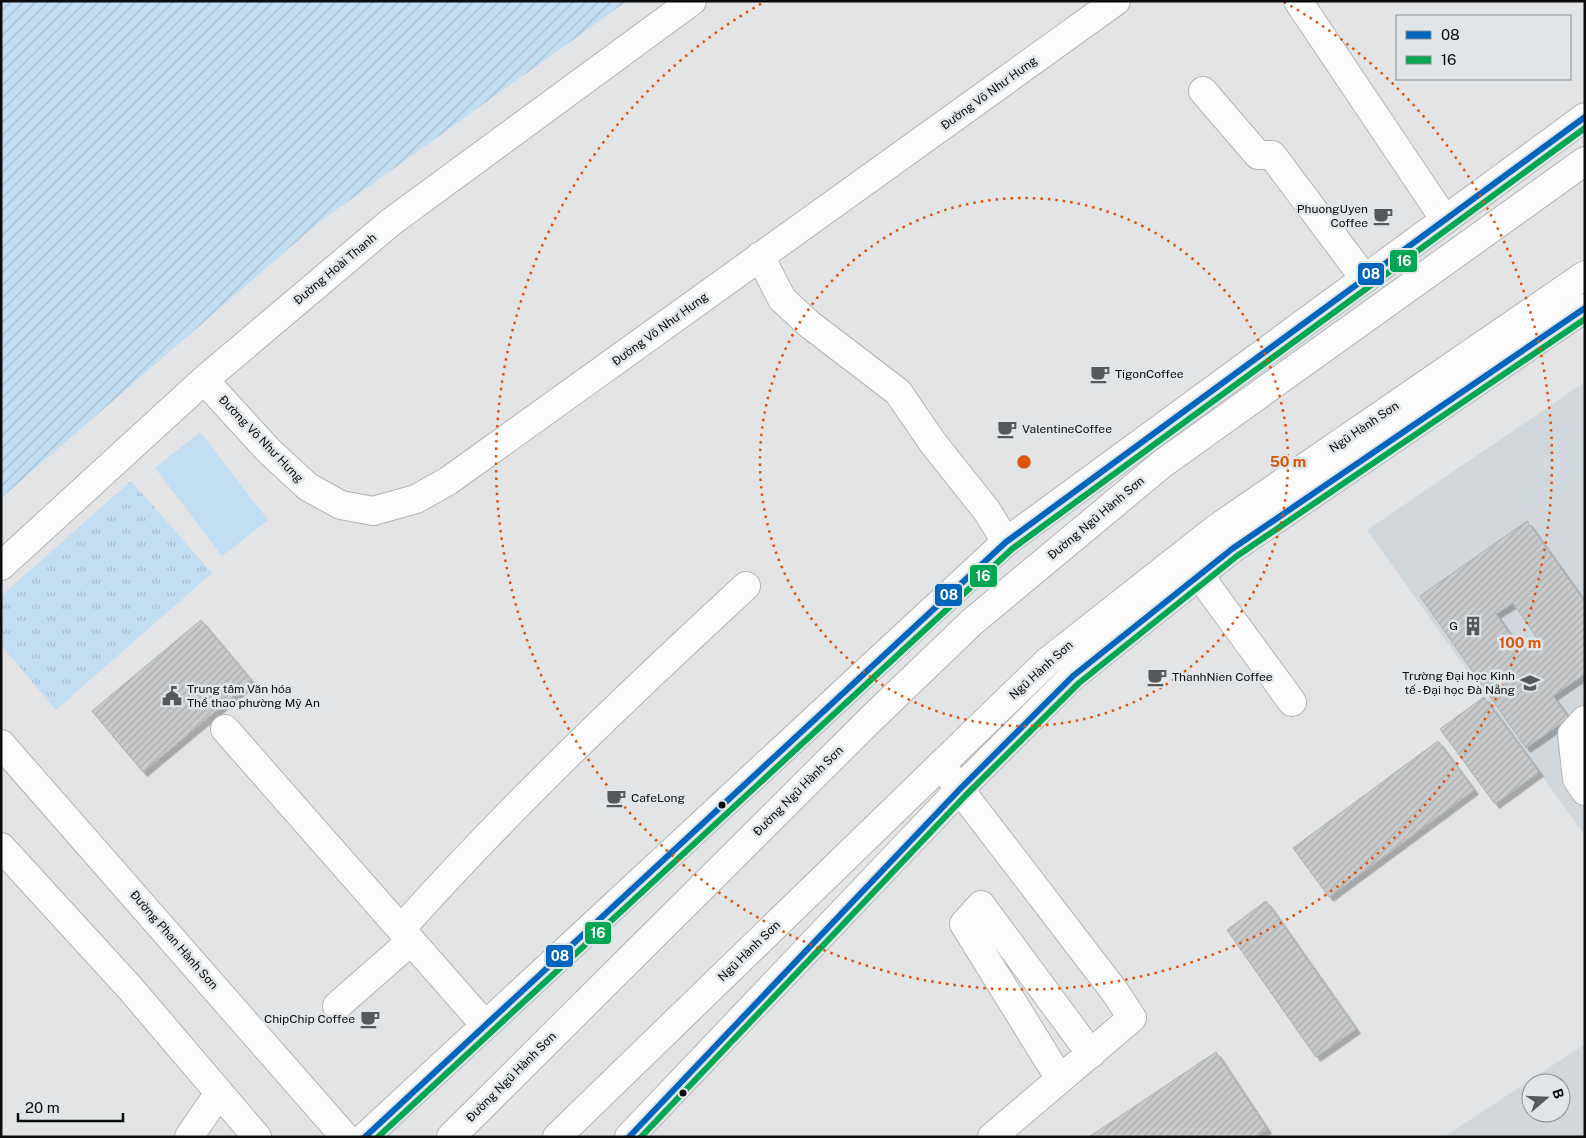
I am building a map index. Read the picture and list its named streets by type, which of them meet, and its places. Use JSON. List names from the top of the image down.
{
  "streets": {
    "main road": [
      "Đường Võ Như Hưng",
      "Đường Hoài Thanh",
      "Ngũ Hành Sơn",
      "Đường Ngũ Hành Sơn",
      "Đường Phan Hành Sơn"
    ]
  },
  "crossings": [
    ["Đường Võ Như Hưng", "Đường Hoài Thanh"]
  ],
  "places": {
    "cafe": [
      "PhuongUyen Coffee",
      "TigonCoffee",
      "ValentineCoffee",
      "ThanhNien Coffee",
      "CafeLong",
      "ChipChip Coffee"
    ],
    "building": ["G"],
    "school or university": ["Trường Đại học Kinh tế - Đại học Đà Nẵng"],
    "public building": ["Trung tâm Văn hóa Thể thao phường Mỹ An"]
  },
  "lines": ["transit line 08", "transit line 16"],
  "legend": ["08", "16"],
  "scale_bar": "20 m",
  "north": "right",
  "rings": ["50 m", "100 m"]
}
